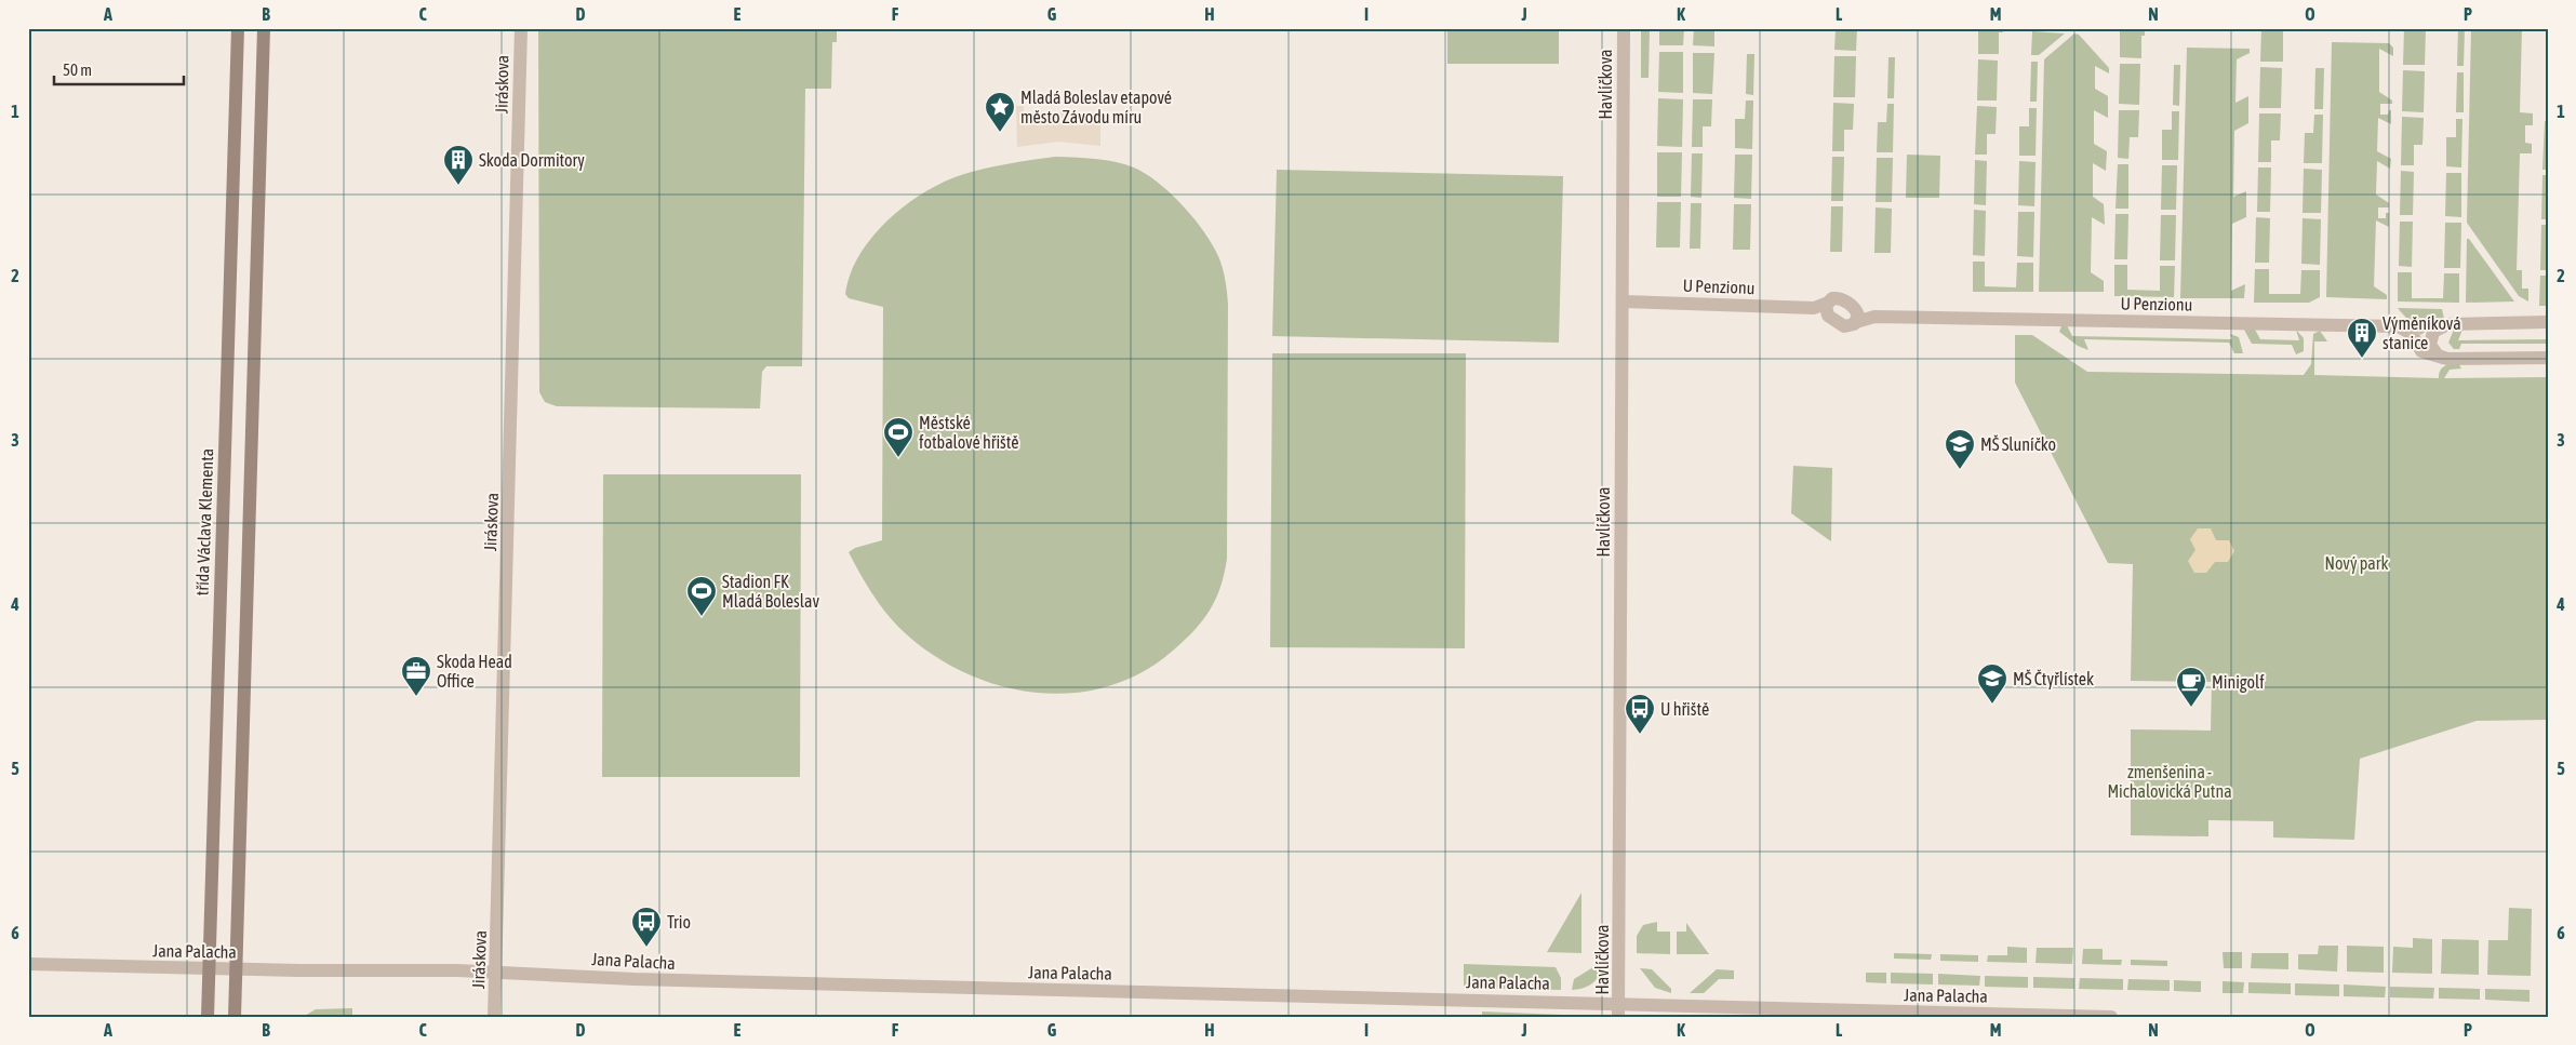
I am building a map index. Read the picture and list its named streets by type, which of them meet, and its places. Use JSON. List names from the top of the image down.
{
  "streets": {
    "street": [
      "Jiráskova",
      "Havlíčkova",
      "U Penzionu",
      "třída Václava Klementa",
      "Jana Palacha"
    ]
  },
  "crossings": [
    ["Jiráskova", "Jana Palacha"],
    ["Havlíčkova", "U Penzionu"],
    ["Havlíčkova", "Jana Palacha"],
    ["třída Václava Klementa", "Jana Palacha"]
  ],
  "parks": ["Nový park", "zmenšenina - Michalovická Putna"],
  "places": {
    "place": ["Mladá Boleslav etapové město Závodu míru"],
    "building": ["Skoda Dormitory", "Výměníková stanice"],
    "sports": ["Městské fotbalové hřiště", "Stadion FK Mladá Boleslav"],
    "school or university": ["MŠ Sluníčko", "MŠ Čtyřlístek"],
    "office": ["Skoda Head Office"],
    "cafe": ["Minigolf"],
    "bus stop": ["U hřiště", "Trio"]
  },
  "scale_bar": "50 m",
  "grid": {
    "columns": [
      "A",
      "B",
      "C",
      "D",
      "E",
      "F",
      "G",
      "H",
      "I",
      "J",
      "K",
      "L",
      "M",
      "N",
      "O",
      "P"
    ],
    "rows": [
      "1",
      "2",
      "3",
      "4",
      "5",
      "6"
    ]
  }
}
